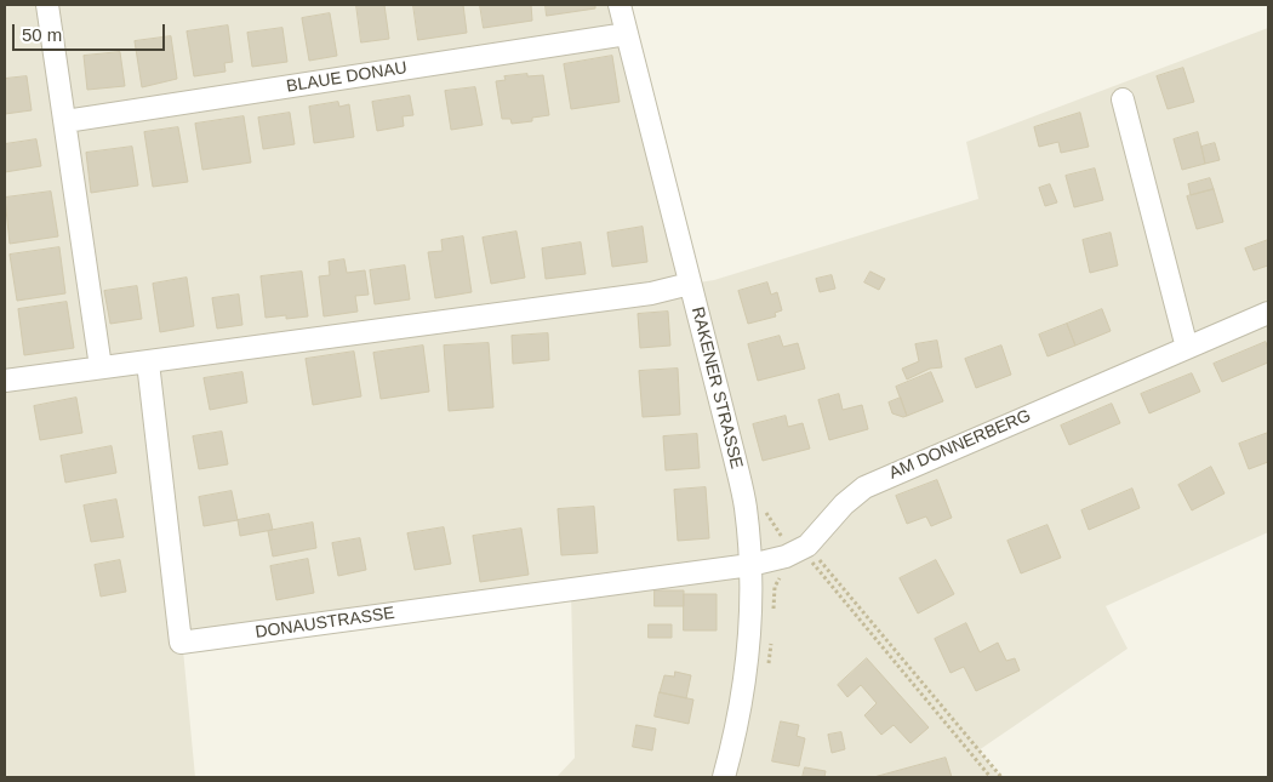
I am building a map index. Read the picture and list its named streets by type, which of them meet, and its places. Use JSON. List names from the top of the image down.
{
  "streets": {
    "street": [
      "BLAUE DONAU",
      "RAKENER STRASSE",
      "AM DONNERBERG",
      "DONAUSTRASSE"
    ]
  },
  "crossings": [
    ["BLAUE DONAU", "RAKENER STRASSE"],
    ["RAKENER STRASSE", "AM DONNERBERG"],
    ["RAKENER STRASSE", "DONAUSTRASSE"],
    ["AM DONNERBERG", "DONAUSTRASSE"]
  ],
  "scale_bar": "50 m"
}
